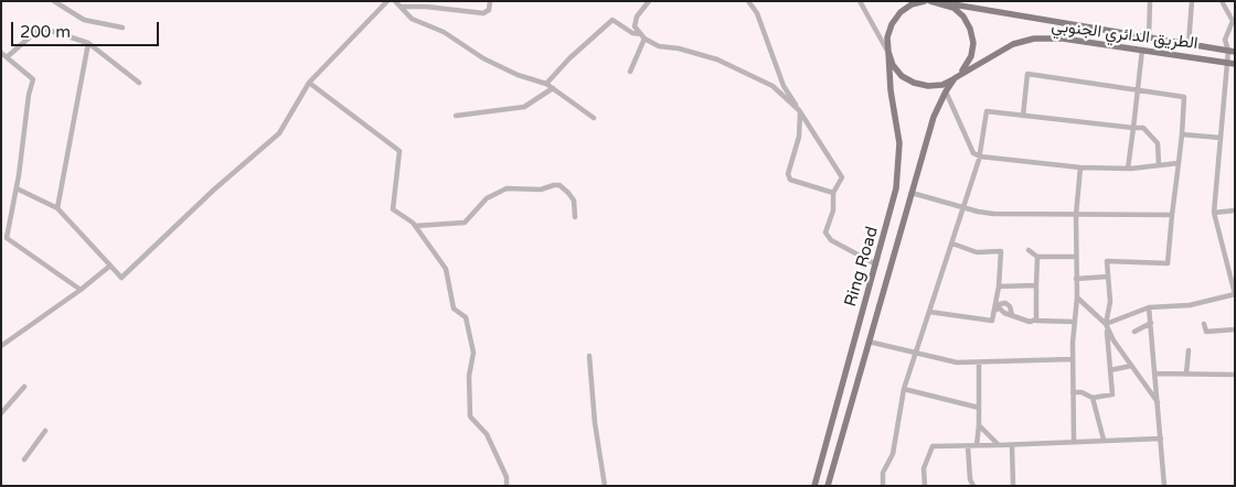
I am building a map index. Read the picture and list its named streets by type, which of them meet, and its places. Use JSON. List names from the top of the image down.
{
  "streets": {
    "main road": ["الطريق الدائري الجنوبي", "Ring Road"]
  },
  "crossings": [
    ["الطريق الدائري الجنوبي", "Ring Road"]
  ],
  "scale_bar": "200 m"
}
